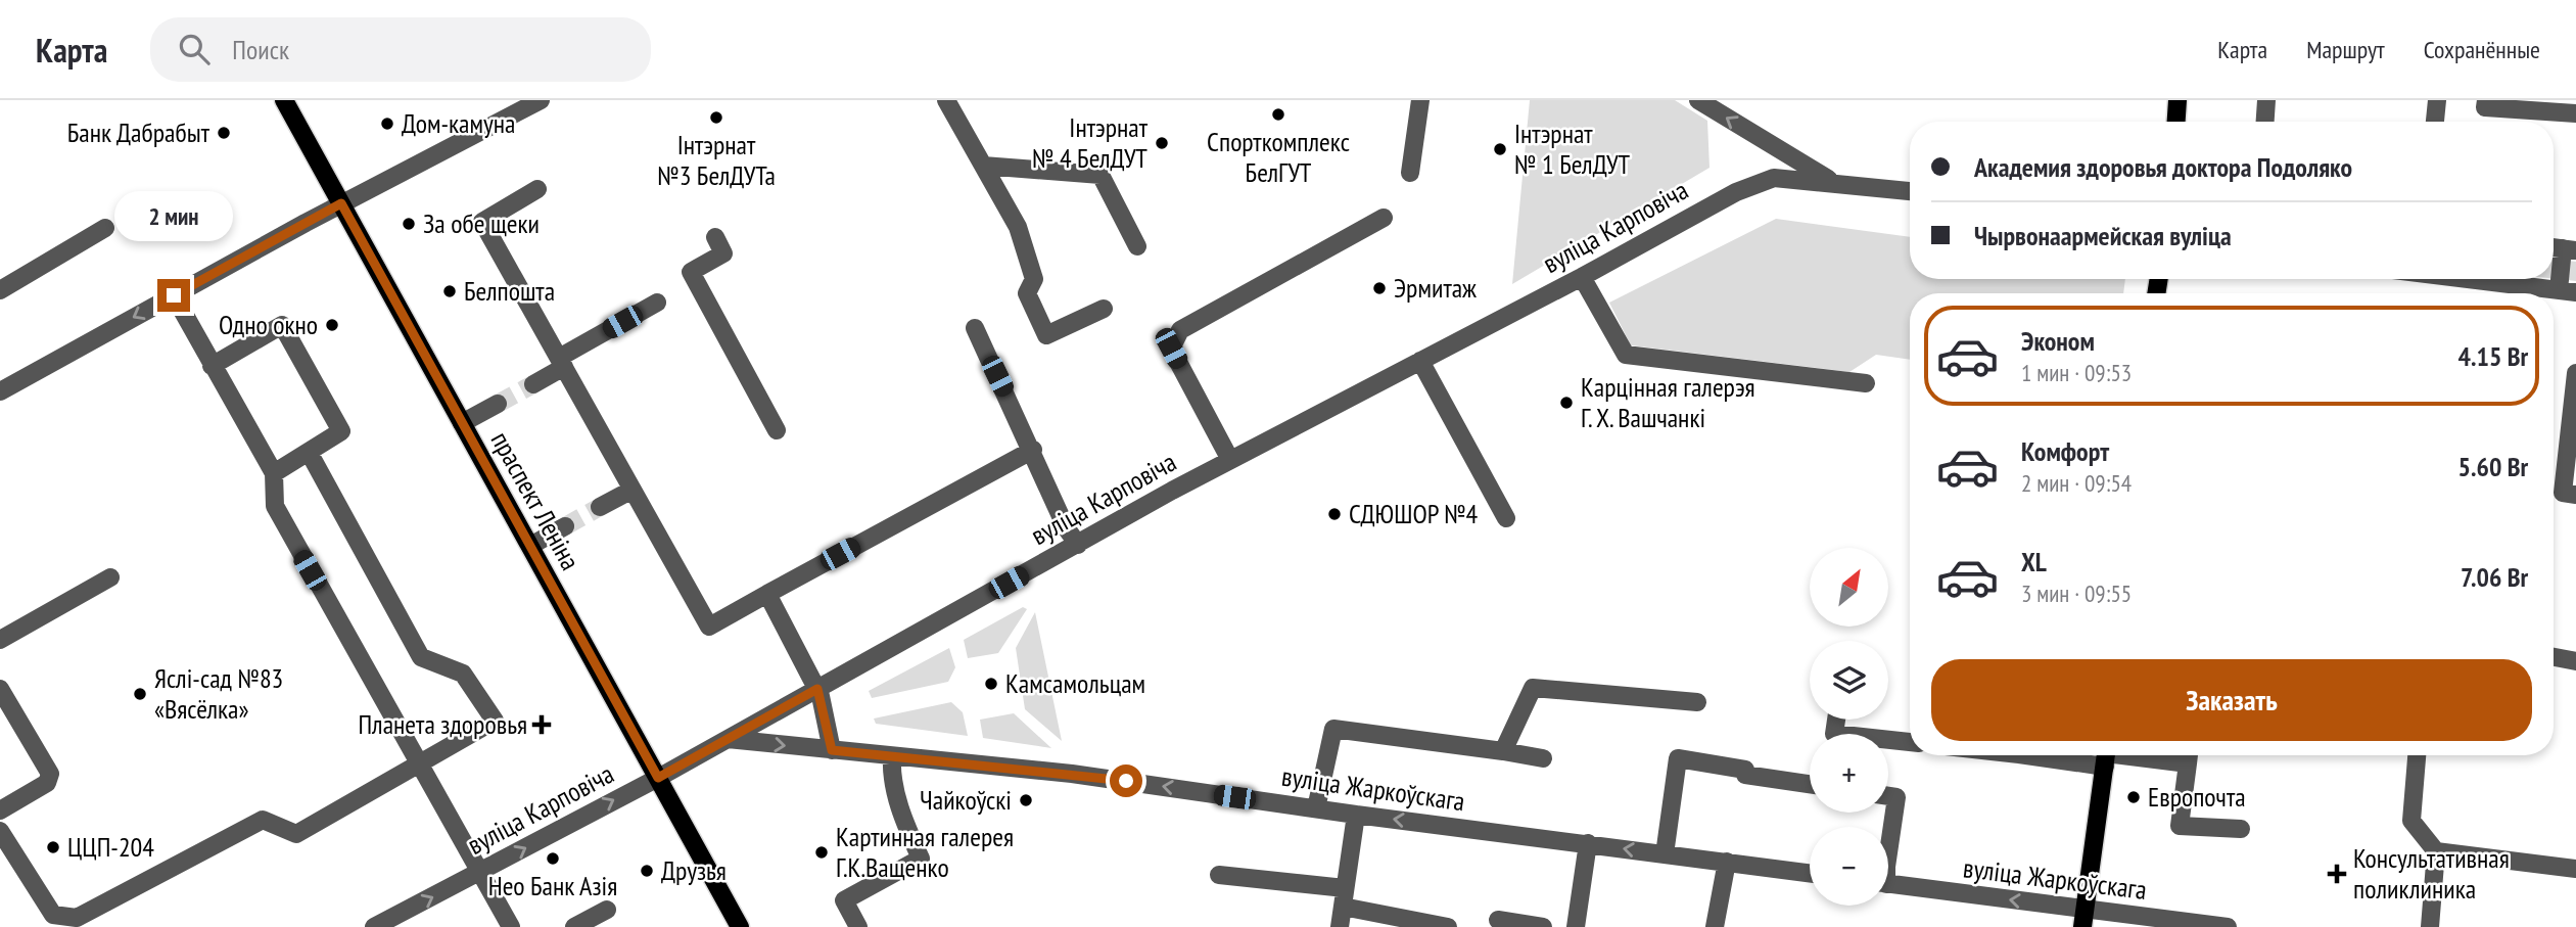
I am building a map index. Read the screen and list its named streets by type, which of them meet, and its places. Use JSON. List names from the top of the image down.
{
  "streets": {
    "main road": ["праспект Леніна"],
    "street": ["вуліца Карповіча", "вуліца Жаркоўскага"]
  },
  "crossings": [
    ["вуліца Карповіча", "праспект Леніна"],
    ["вуліца Карповіча", "вуліца Жаркоўскага"]
  ],
  "places": {
    "other": [
      "Спорткомплекс БелГУТ",
      "Інтэрнат №3 БелДУТа",
      "Дом-камуна",
      "Банк Дабрабыт",
      "Інтэрнат № 4 БелДУТ",
      "Інтэрнат № 1 БелДУТ",
      "За обе щеки",
      "Эрмитаж",
      "Белпошта",
      "Одно окно",
      "Карцінная галерэя Г. Х. Вашчанкі",
      "СДЮШОР №4",
      "Камсамольцам",
      "Яслі-сад №83 «Вясёлка»",
      "Европочта",
      "Чайкоўскі",
      "ЦЦП-204",
      "Картинная галерея Г.К.Ващенко",
      "Нео Банк Азія",
      "Друзья"
    ],
    "health": ["Планета здоровья", "Консультативная поликлиника"]
  },
  "north": "top right",
  "page": {
    "header": "Карта",
    "search": "Поиск",
    "nav": ["Карта", "Маршрут", "Сохранённые"],
    "banner": ["Академия здоровья доктора Подоляко", "Чырвонаармейская вуліца"],
    "bubble": "2 мин",
    "list": [
      {
        "name": "Эконом",
        "note": "1 мин · 09:53",
        "value": "4.15 Br"
      },
      {
        "name": "Комфорт",
        "note": "2 мин · 09:54",
        "value": "5.60 Br"
      },
      {
        "name": "XL",
        "note": "3 мин · 09:55",
        "value": "7.06 Br"
      }
    ],
    "map_buttons": ["+", "−"],
    "buttons": "Заказать"
  }
}
